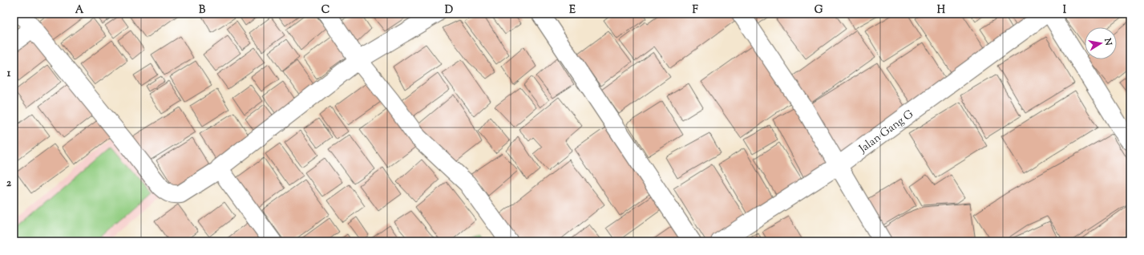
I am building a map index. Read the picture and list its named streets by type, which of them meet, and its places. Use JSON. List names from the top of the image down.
{
  "streets": {
    "street": ["Jalan Gang G"]
  },
  "north": "right",
  "grid": {
    "columns": [
      "A",
      "B",
      "C",
      "D",
      "E",
      "F",
      "G",
      "H",
      "I"
    ],
    "rows": ["1", "2"]
  }
}
